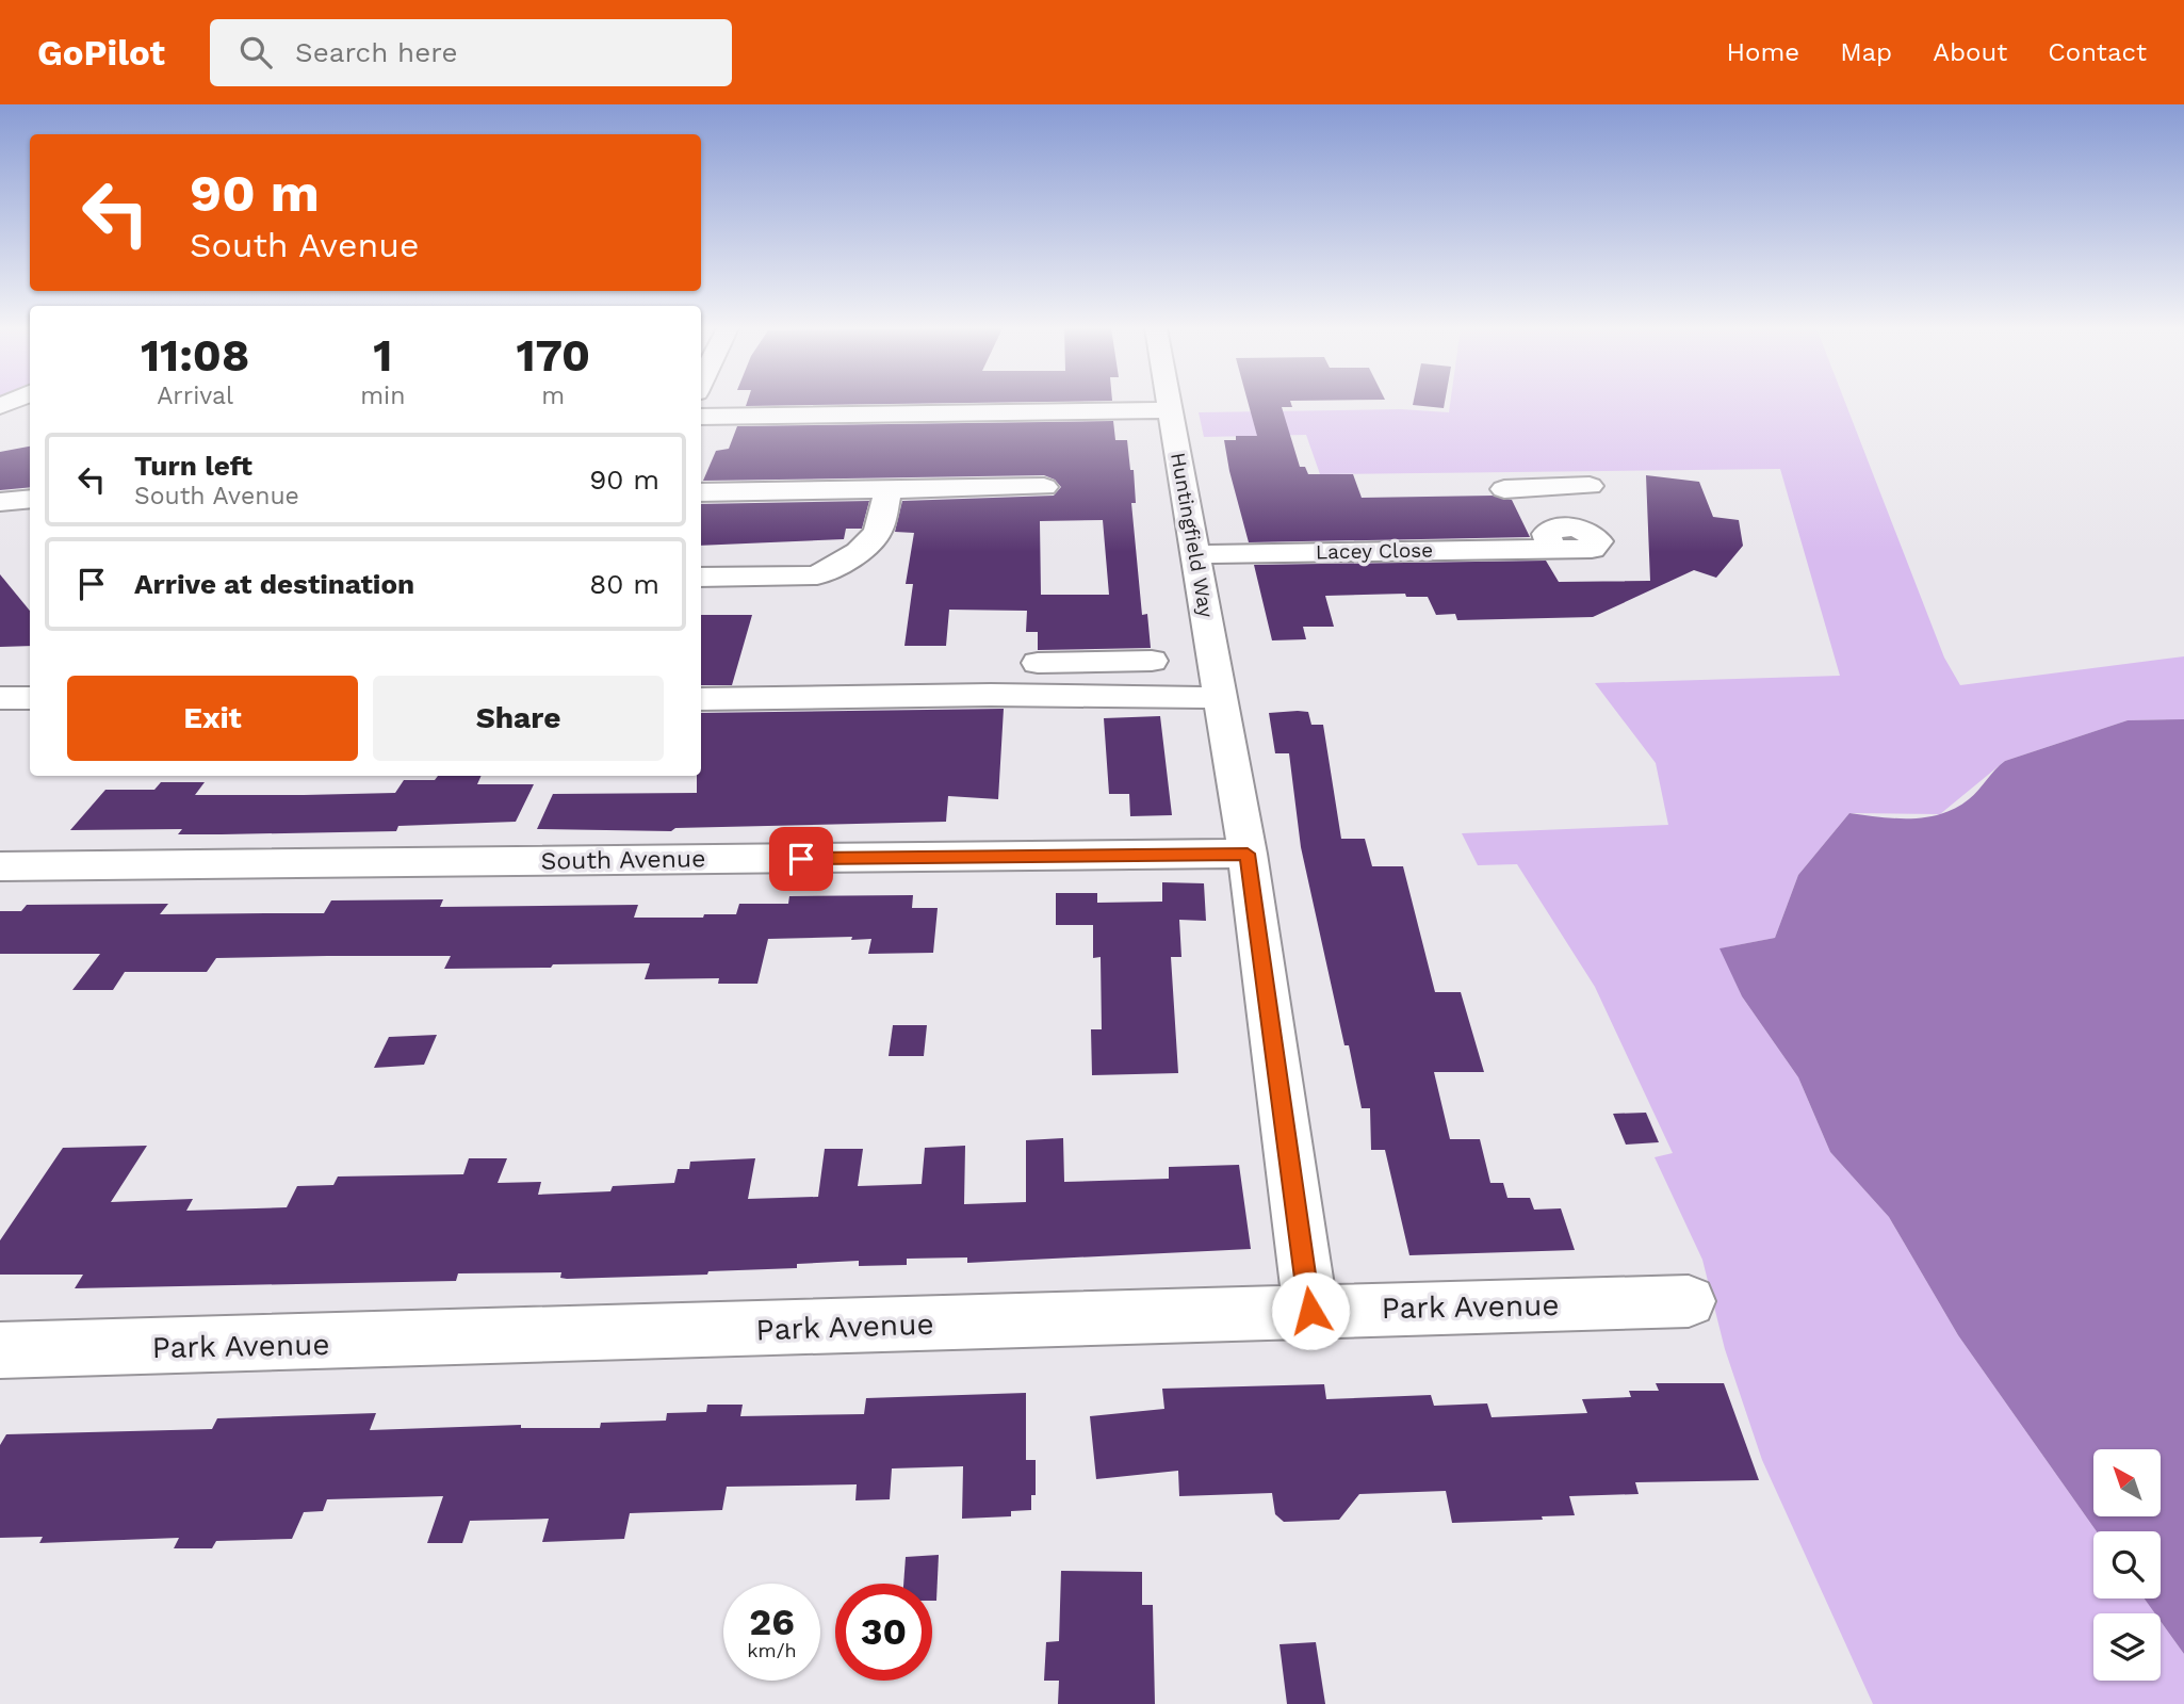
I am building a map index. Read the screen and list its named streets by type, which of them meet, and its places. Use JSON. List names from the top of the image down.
{
  "streets": {
    "street": [
      "Huntingfield Way",
      "Lacey Close",
      "South Avenue",
      "Park Avenue"
    ]
  },
  "crossings": [
    ["Huntingfield Way", "Lacey Close"],
    ["Huntingfield Way", "South Avenue"],
    ["Huntingfield Way", "Park Avenue"]
  ],
  "north": "top left",
  "page": {
    "header": "GoPilot",
    "search": "Search here",
    "nav": [
      "Home",
      "Map",
      "About",
      "Contact"
    ],
    "turn": ["90 m", "South Avenue"],
    "eta": [
      "11:08",
      "Arrival",
      "1",
      "min",
      "170",
      "m"
    ],
    "list": [
      {
        "name": "Turn left",
        "note": "South Avenue",
        "value": "90 m"
      },
      {
        "name": "Arrive at destination",
        "value": "80 m"
      }
    ],
    "buttons": ["Exit", "Share"],
    "speed": "26 km/h",
    "limit": "30"
  }
}
